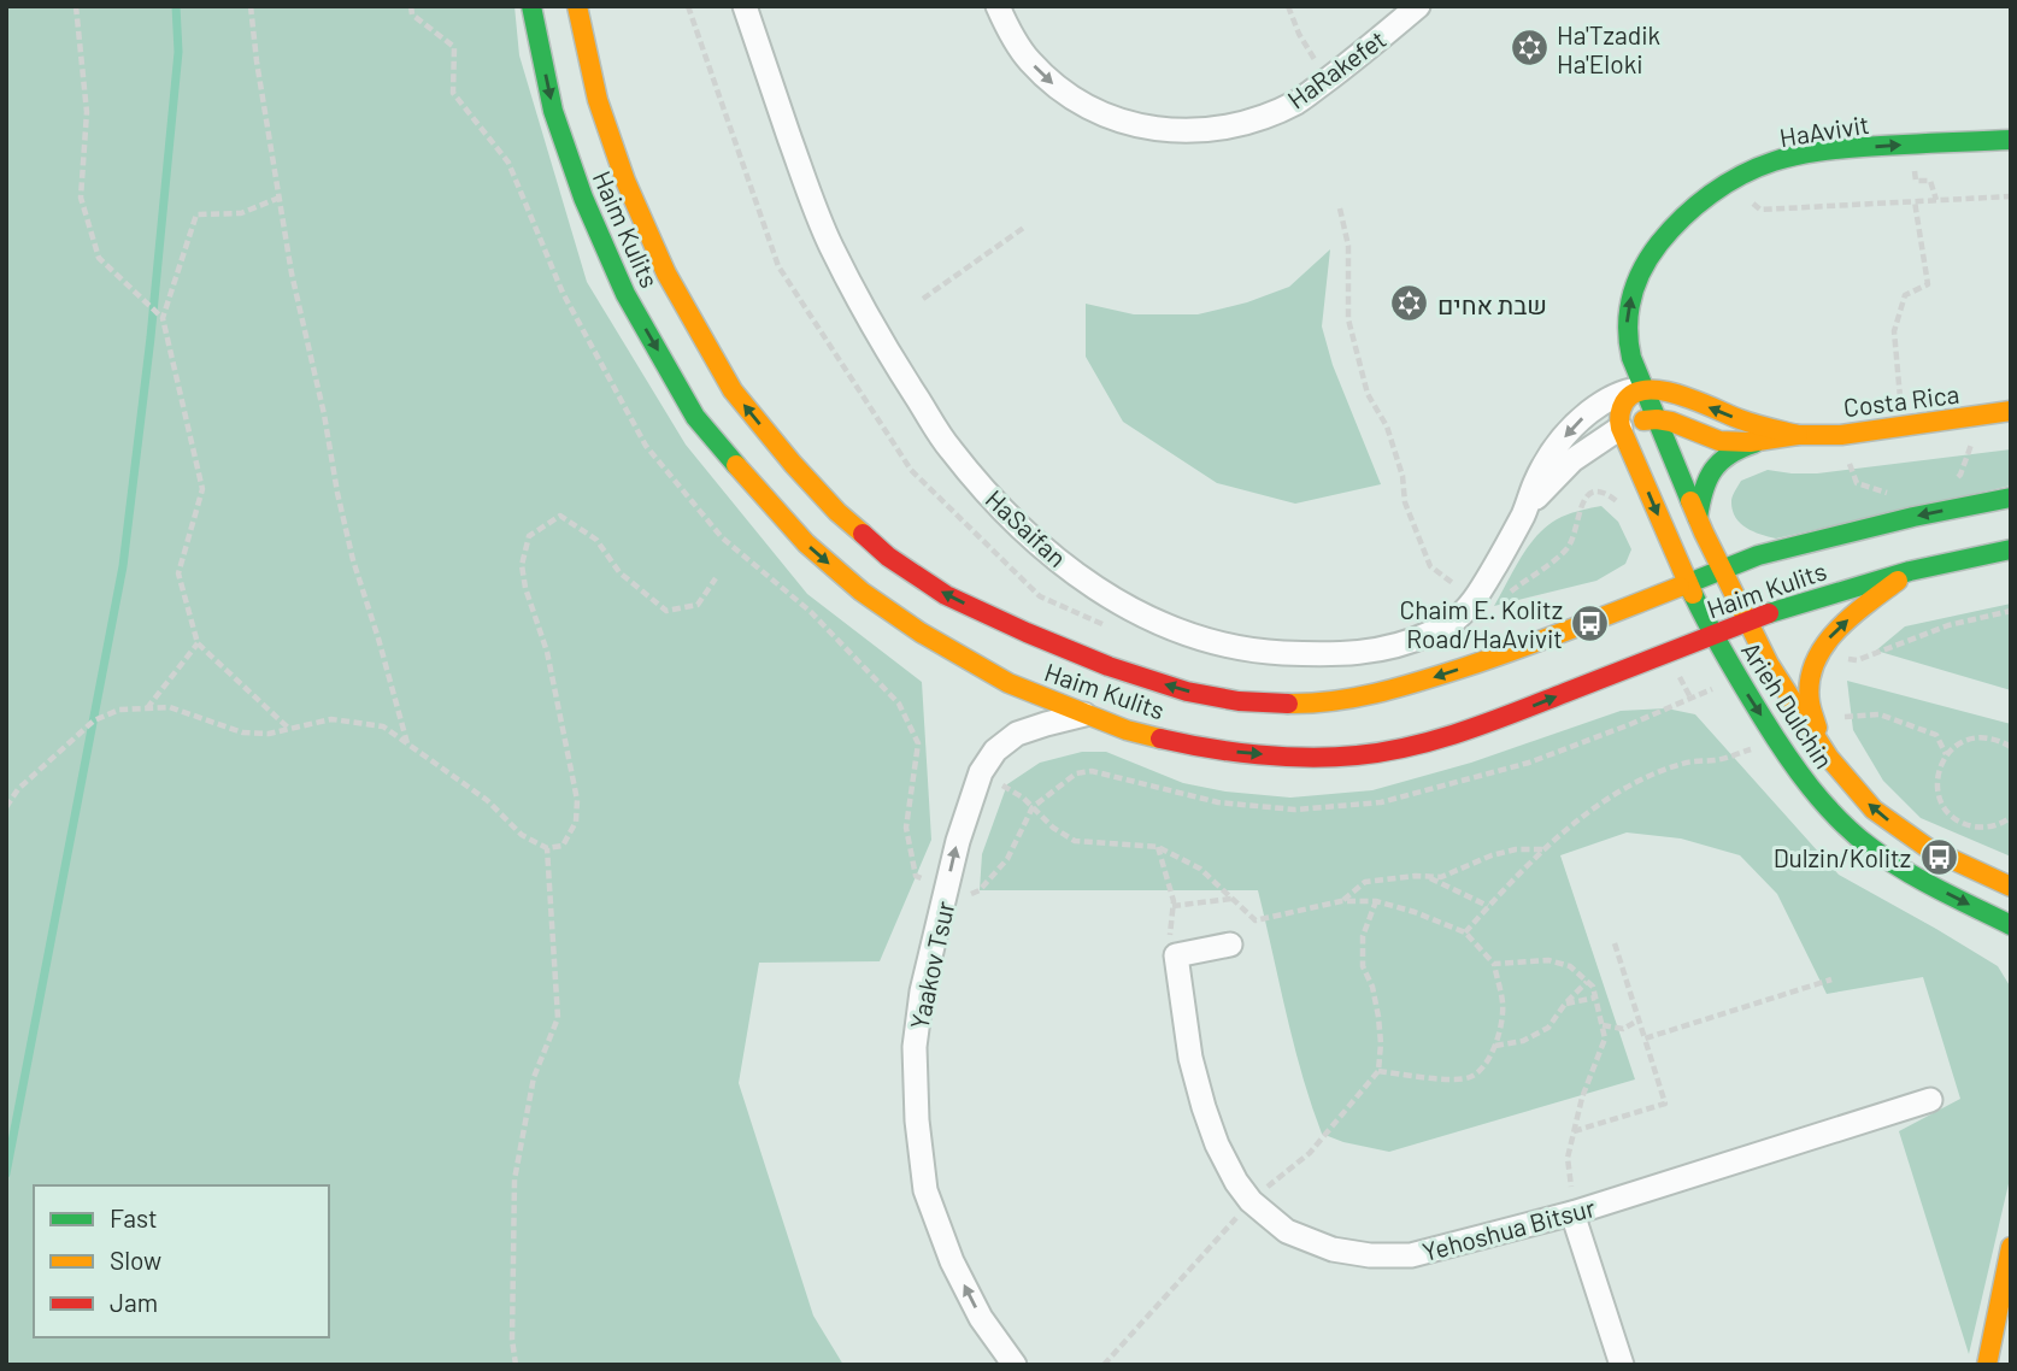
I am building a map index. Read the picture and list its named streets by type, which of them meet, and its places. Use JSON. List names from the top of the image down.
{
  "streets": {
    "main road": [
      "HaAvivit",
      "Haim Kulits",
      "Costa Rica",
      "HaSaifan",
      "Arieh Dulchin"
    ],
    "street": ["HaRakefet", "Yaakov Tsur", "Yehoshua Bitsur"]
  },
  "crossings": [
    ["HaAvivit", "Costa Rica"],
    ["HaAvivit", "HaSaifan"],
    ["HaAvivit", "Arieh Dulchin"],
    ["Haim Kulits", "Arieh Dulchin"],
    ["Haim Kulits", "Yaakov Tsur"],
    ["Costa Rica", "HaSaifan"],
    ["Costa Rica", "Arieh Dulchin"],
    ["HaSaifan", "Arieh Dulchin"]
  ],
  "one_way": ["HaRakefet", "HaAvivit", "Yaakov Tsur"],
  "places": {
    "synagogue": ["Ha'Tzadik Ha'Eloki", "שבת אחים"],
    "bus stop": ["Chaim E. Kolitz Road/HaAvivit", "Dulzin/Kolitz"]
  },
  "legend": ["Fast", "Slow", "Jam"]
}
